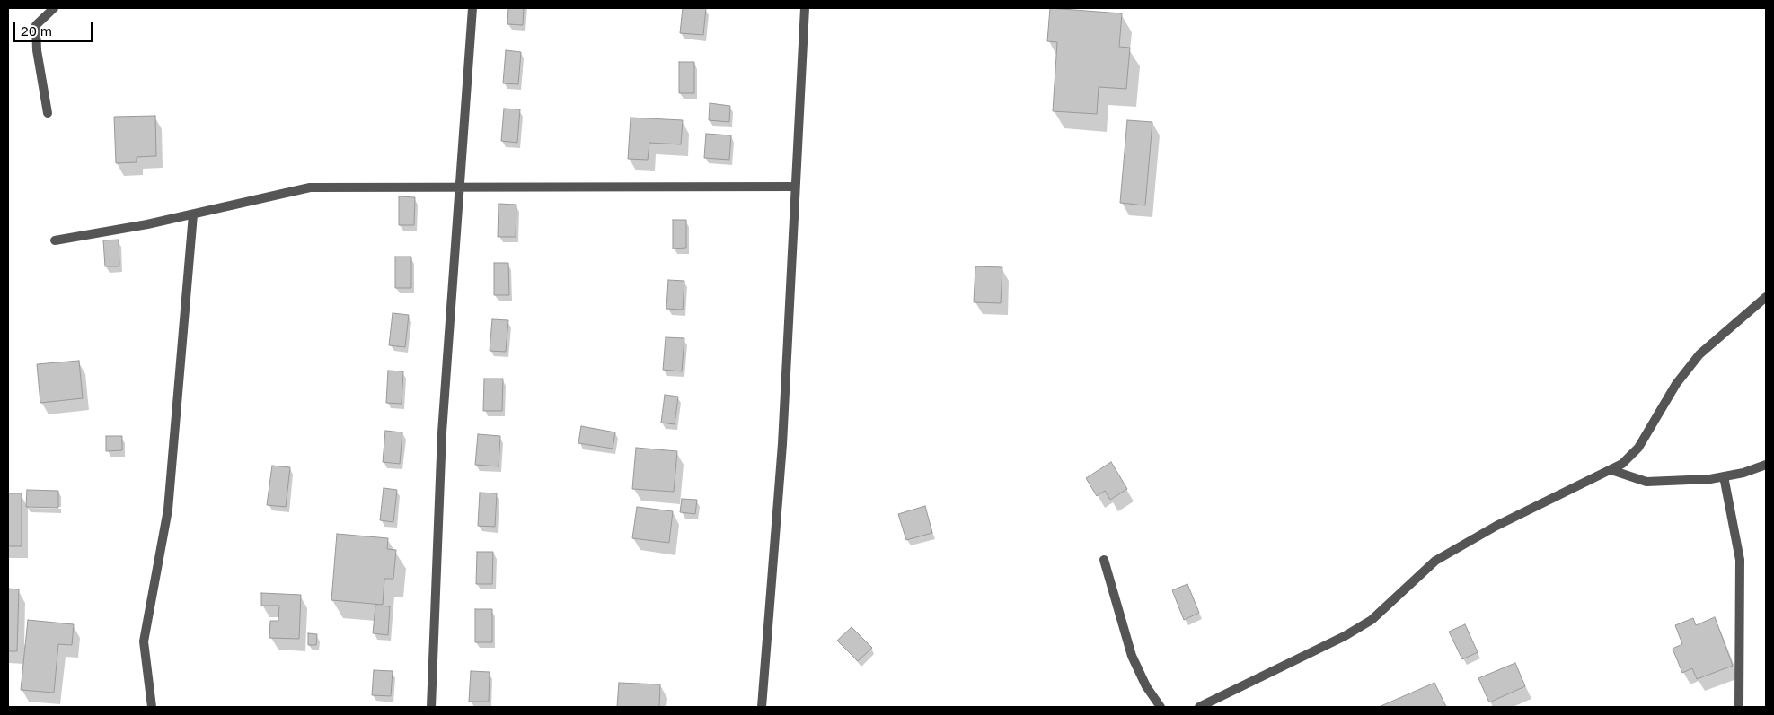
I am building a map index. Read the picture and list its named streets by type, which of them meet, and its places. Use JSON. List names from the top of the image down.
{
  "scale_bar": "20 m"
}
